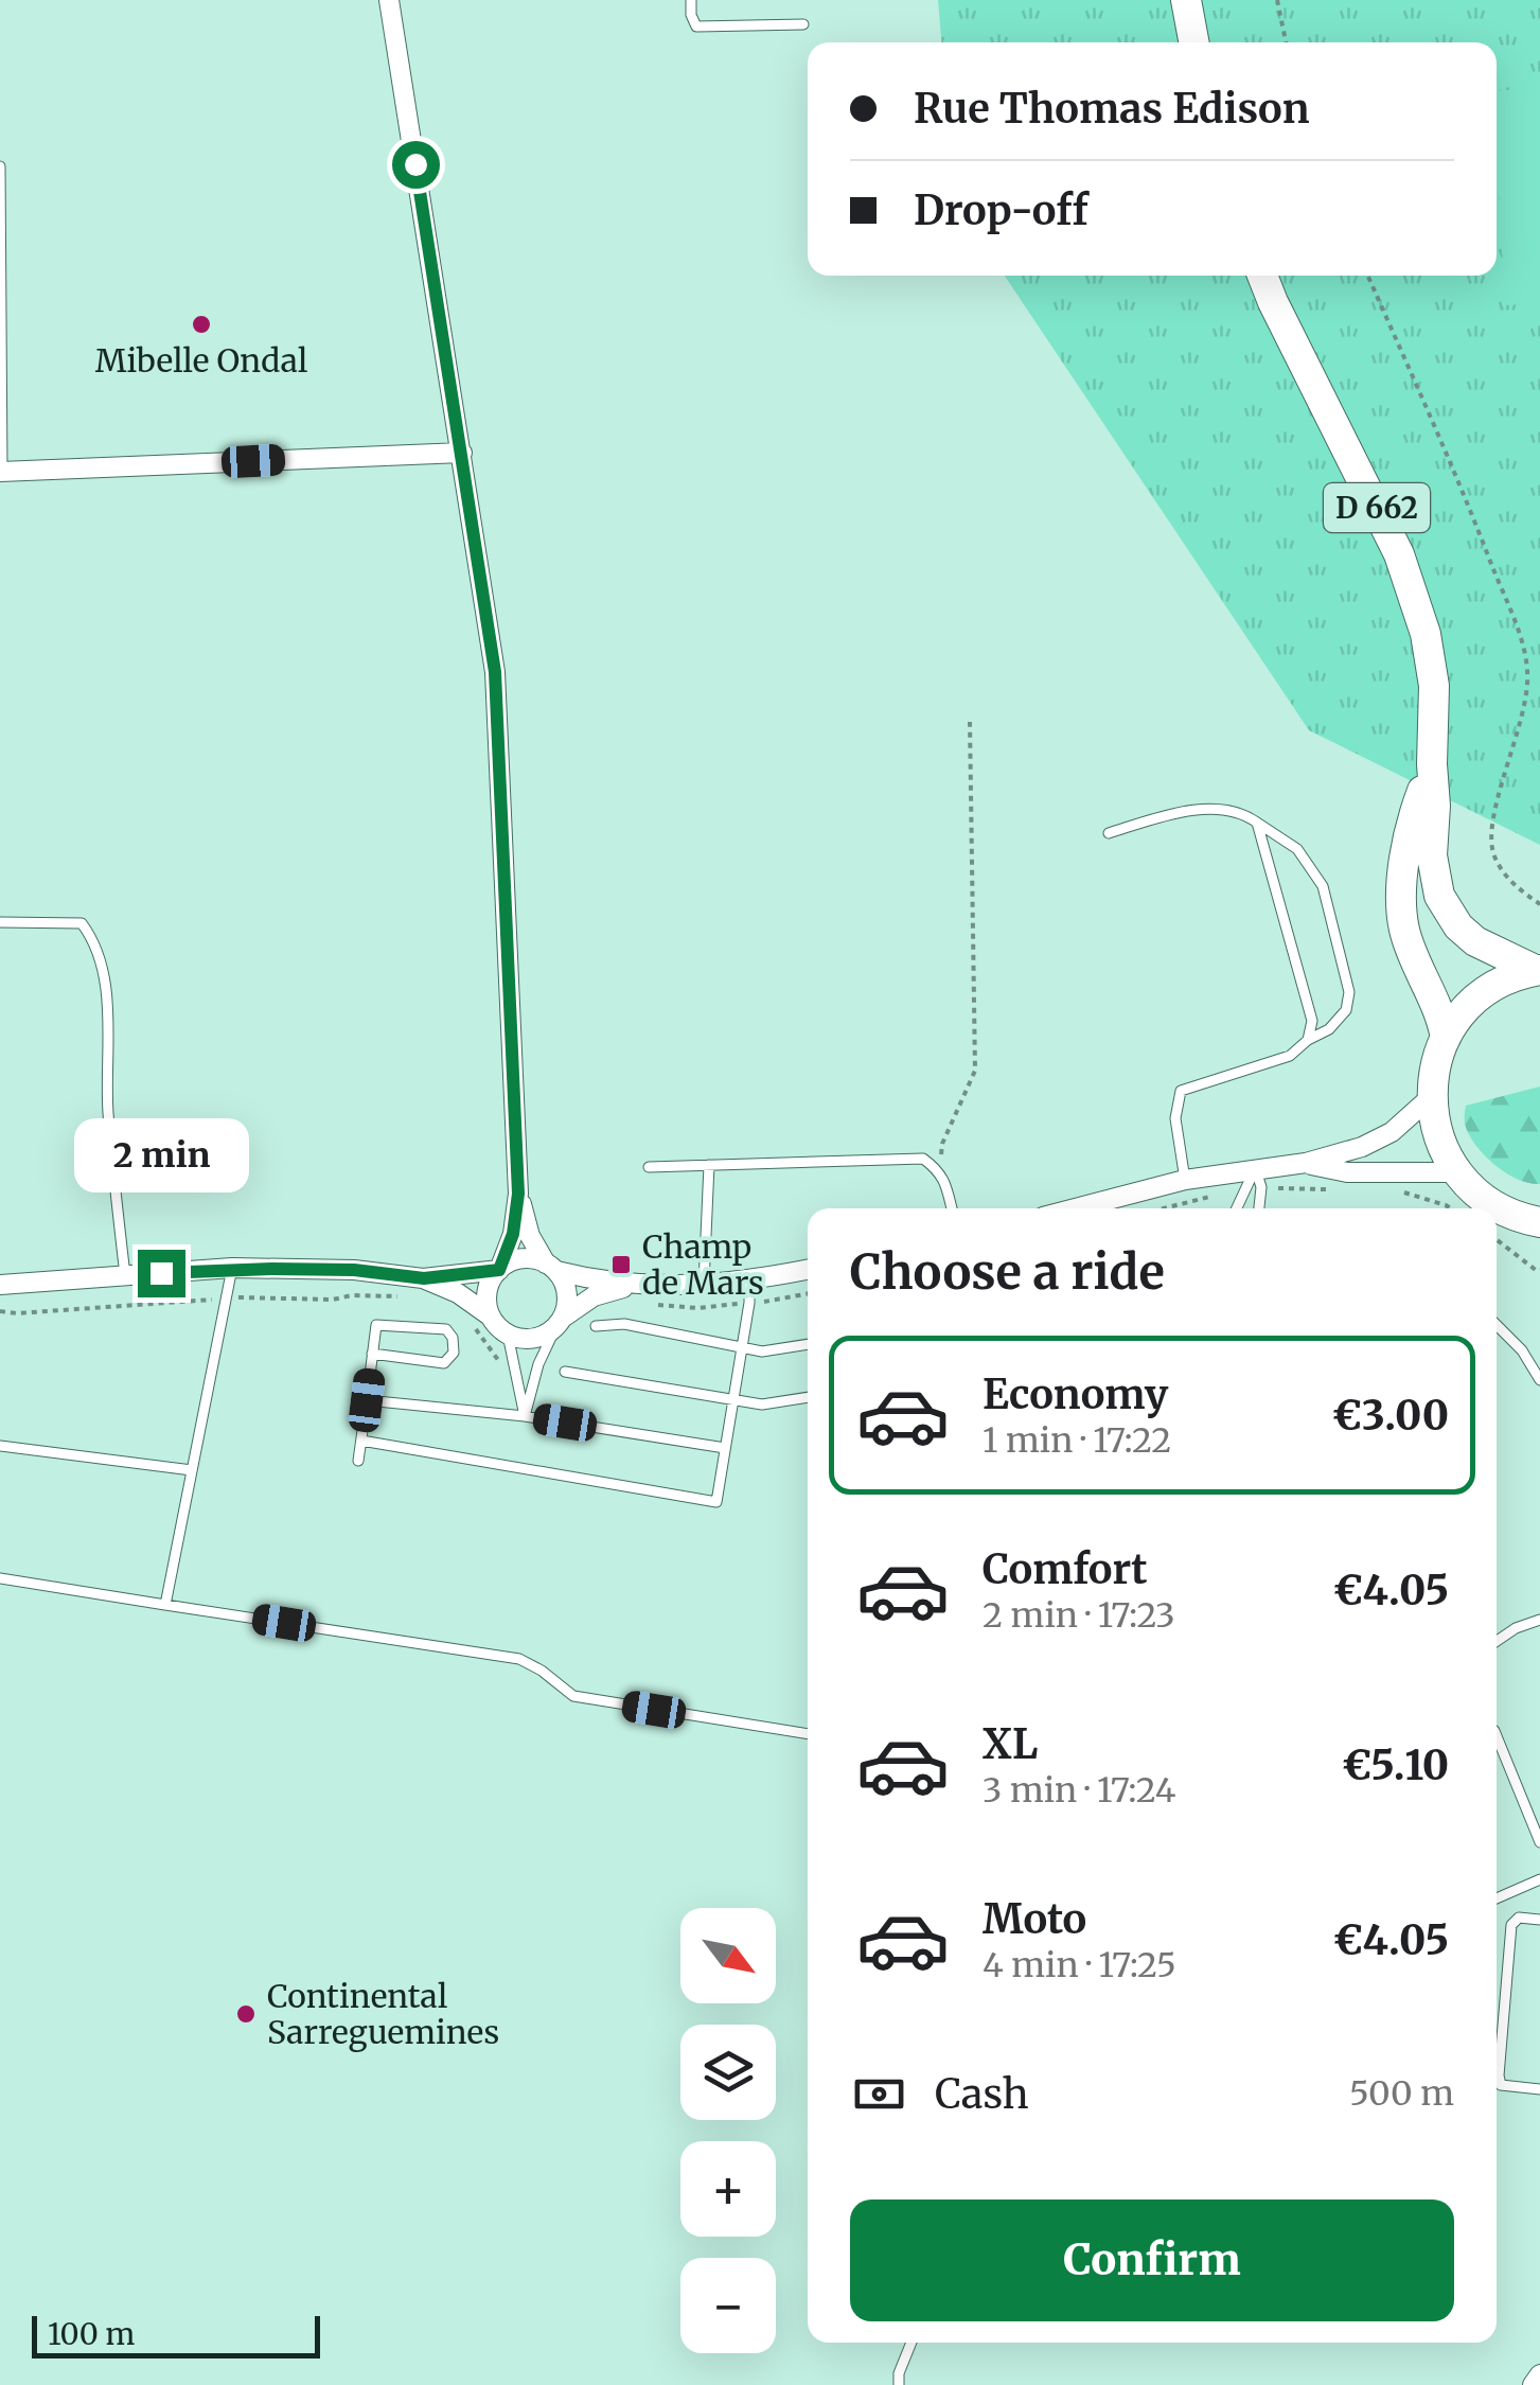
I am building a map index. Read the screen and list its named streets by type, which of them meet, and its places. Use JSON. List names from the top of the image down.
{
  "streets": {
    "main road": ["D 662"]
  },
  "places": {
    "other": ["Mibelle Ondal", "Continental Sarreguemines"],
    "transit": ["Champ de Mars"]
  },
  "scale_bar": "100 m",
  "north": "bottom right",
  "page": {
    "banner": ["Rue Thomas Edison", "Drop-off"],
    "bubble": "2 min",
    "heading": "Choose a ride",
    "list": [
      {
        "name": "Economy",
        "note": "1 min · 17:22",
        "value": "€3.00"
      },
      {
        "name": "Comfort",
        "note": "2 min · 17:23",
        "value": "€4.05"
      },
      {
        "name": "XL",
        "note": "3 min · 17:24",
        "value": "€5.10"
      },
      {
        "name": "Moto",
        "note": "4 min · 17:25",
        "value": "€4.05"
      }
    ],
    "map_buttons": ["+", "−"],
    "pay": ["Cash", "500 m"],
    "buttons": "Confirm",
    "scale": "100 m"
  }
}
